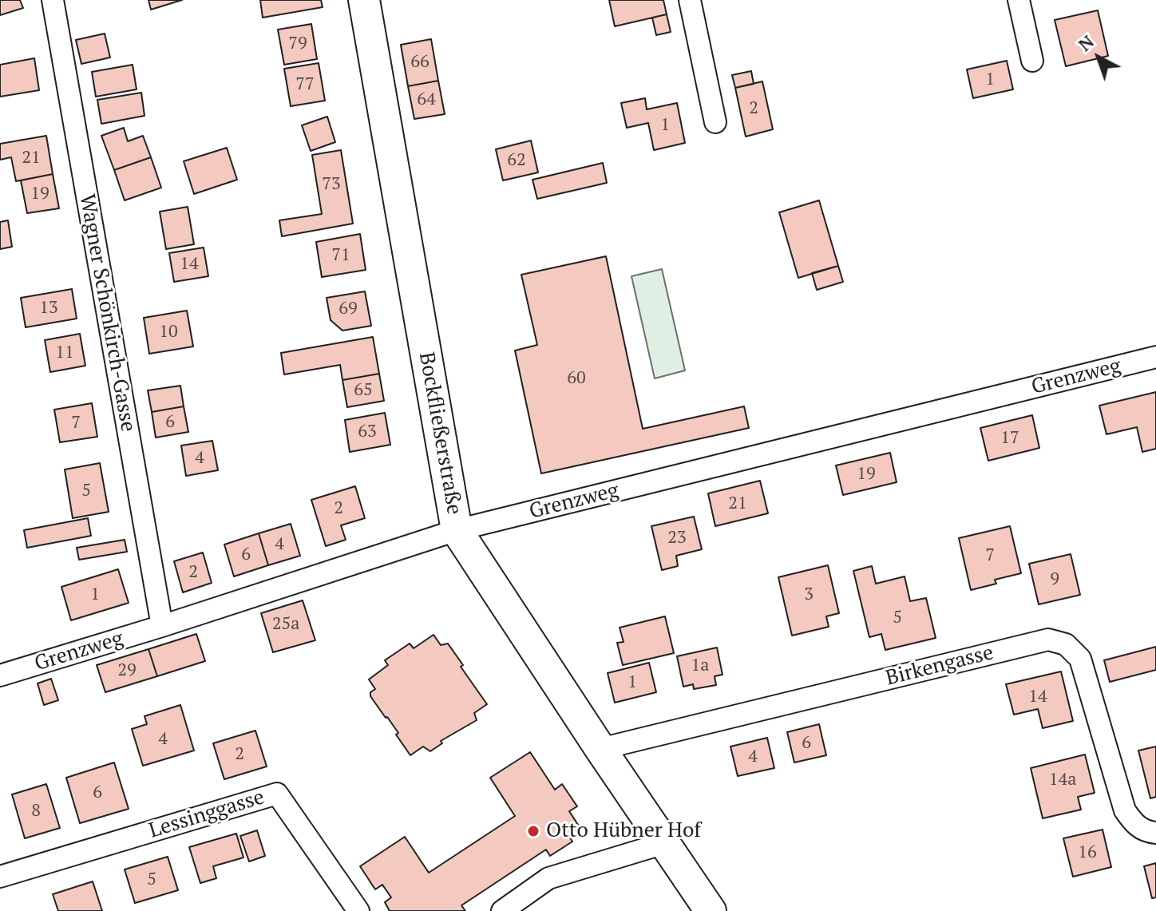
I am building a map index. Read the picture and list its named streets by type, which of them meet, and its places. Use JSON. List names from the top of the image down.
{
  "streets": {
    "main road": ["Bockfließerstraße"],
    "street": [
      "Wagner Schönkirch-Gasse",
      "Grenzweg",
      "Birkengasse",
      "Lessinggasse"
    ]
  },
  "crossings": [
    ["Wagner Schönkirch-Gasse", "Grenzweg"],
    ["Grenzweg", "Bockfließerstraße"],
    ["Bockfließerstraße", "Birkengasse"]
  ],
  "places": ["Otto Hübner Hof"],
  "house_numbers": [
    "79",
    "66",
    "1",
    "77",
    "64",
    "2",
    "1",
    "21",
    "62",
    "73",
    "19",
    "71",
    "14",
    "13",
    "69",
    "10",
    "11",
    "60",
    "65",
    "6",
    "7",
    "63",
    "17",
    "4",
    "19",
    "5",
    "21",
    "2",
    "23",
    "4",
    "6",
    "7",
    "2",
    "9",
    "1",
    "3",
    "5",
    "25a",
    "1a",
    "29",
    "1",
    "14",
    "4",
    "6",
    "2",
    "4",
    "14a",
    "6",
    "8",
    "16",
    "5"
  ],
  "north": "top left"
}
